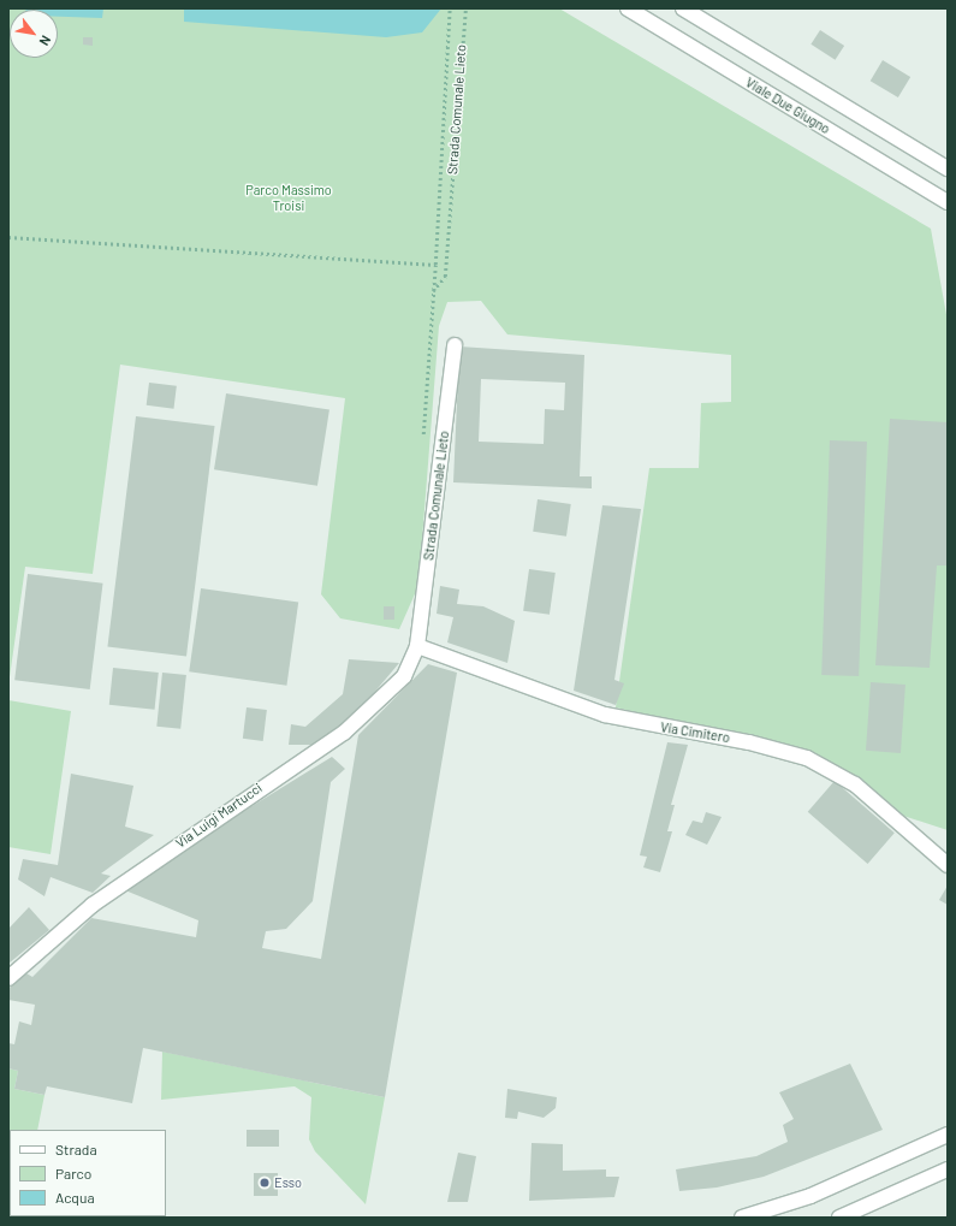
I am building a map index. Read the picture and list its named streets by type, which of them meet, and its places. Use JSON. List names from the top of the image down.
{
  "streets": {
    "street": [
      "Viale Due Giugno",
      "Strada Comunale Lieto",
      "Via Cimitero",
      "Via Luigi Martucci"
    ]
  },
  "crossings": [
    ["Strada Comunale Lieto", "Via Cimitero"],
    ["Strada Comunale Lieto", "Via Luigi Martucci"],
    ["Via Cimitero", "Via Luigi Martucci"]
  ],
  "parks": ["Parco Massimo Troisi"],
  "places": ["Esso"],
  "legend": ["Strada", "Parco", "Acqua"],
  "north": "bottom right"
}
